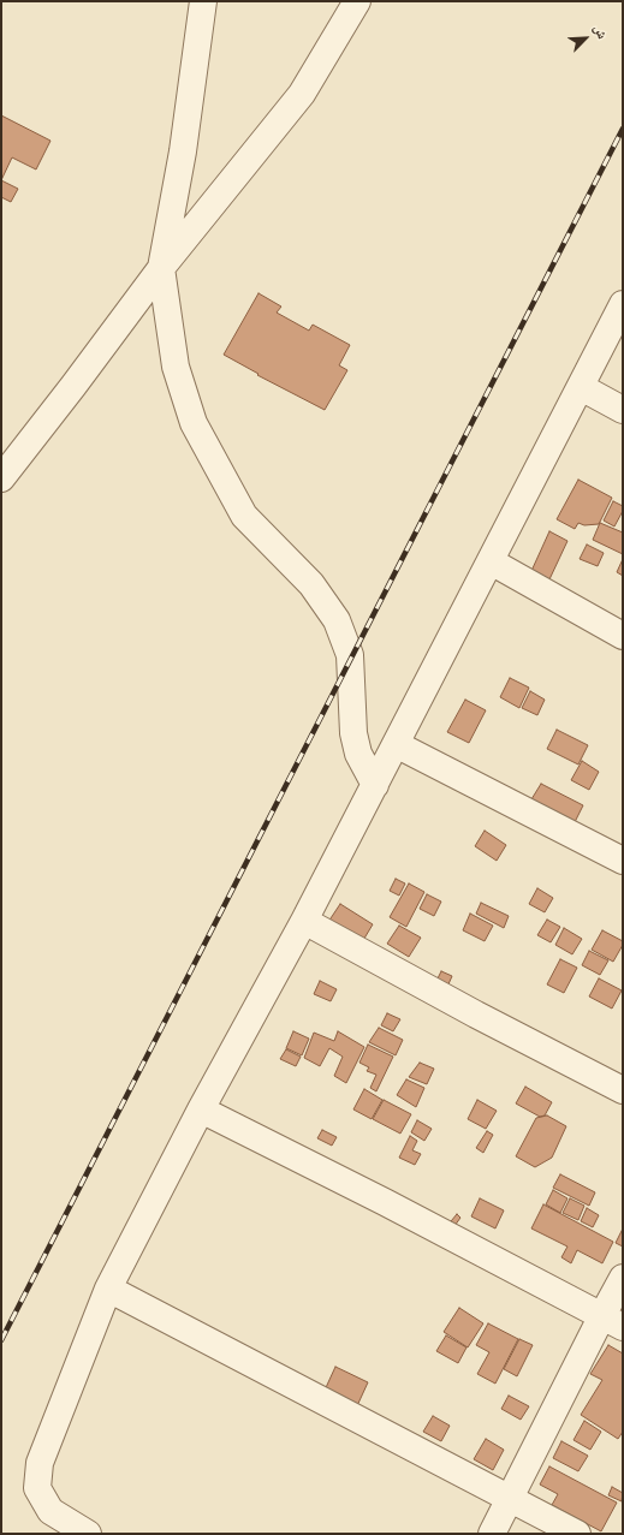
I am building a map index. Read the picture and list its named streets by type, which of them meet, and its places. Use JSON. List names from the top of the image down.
{
  "north": "top right"
}
